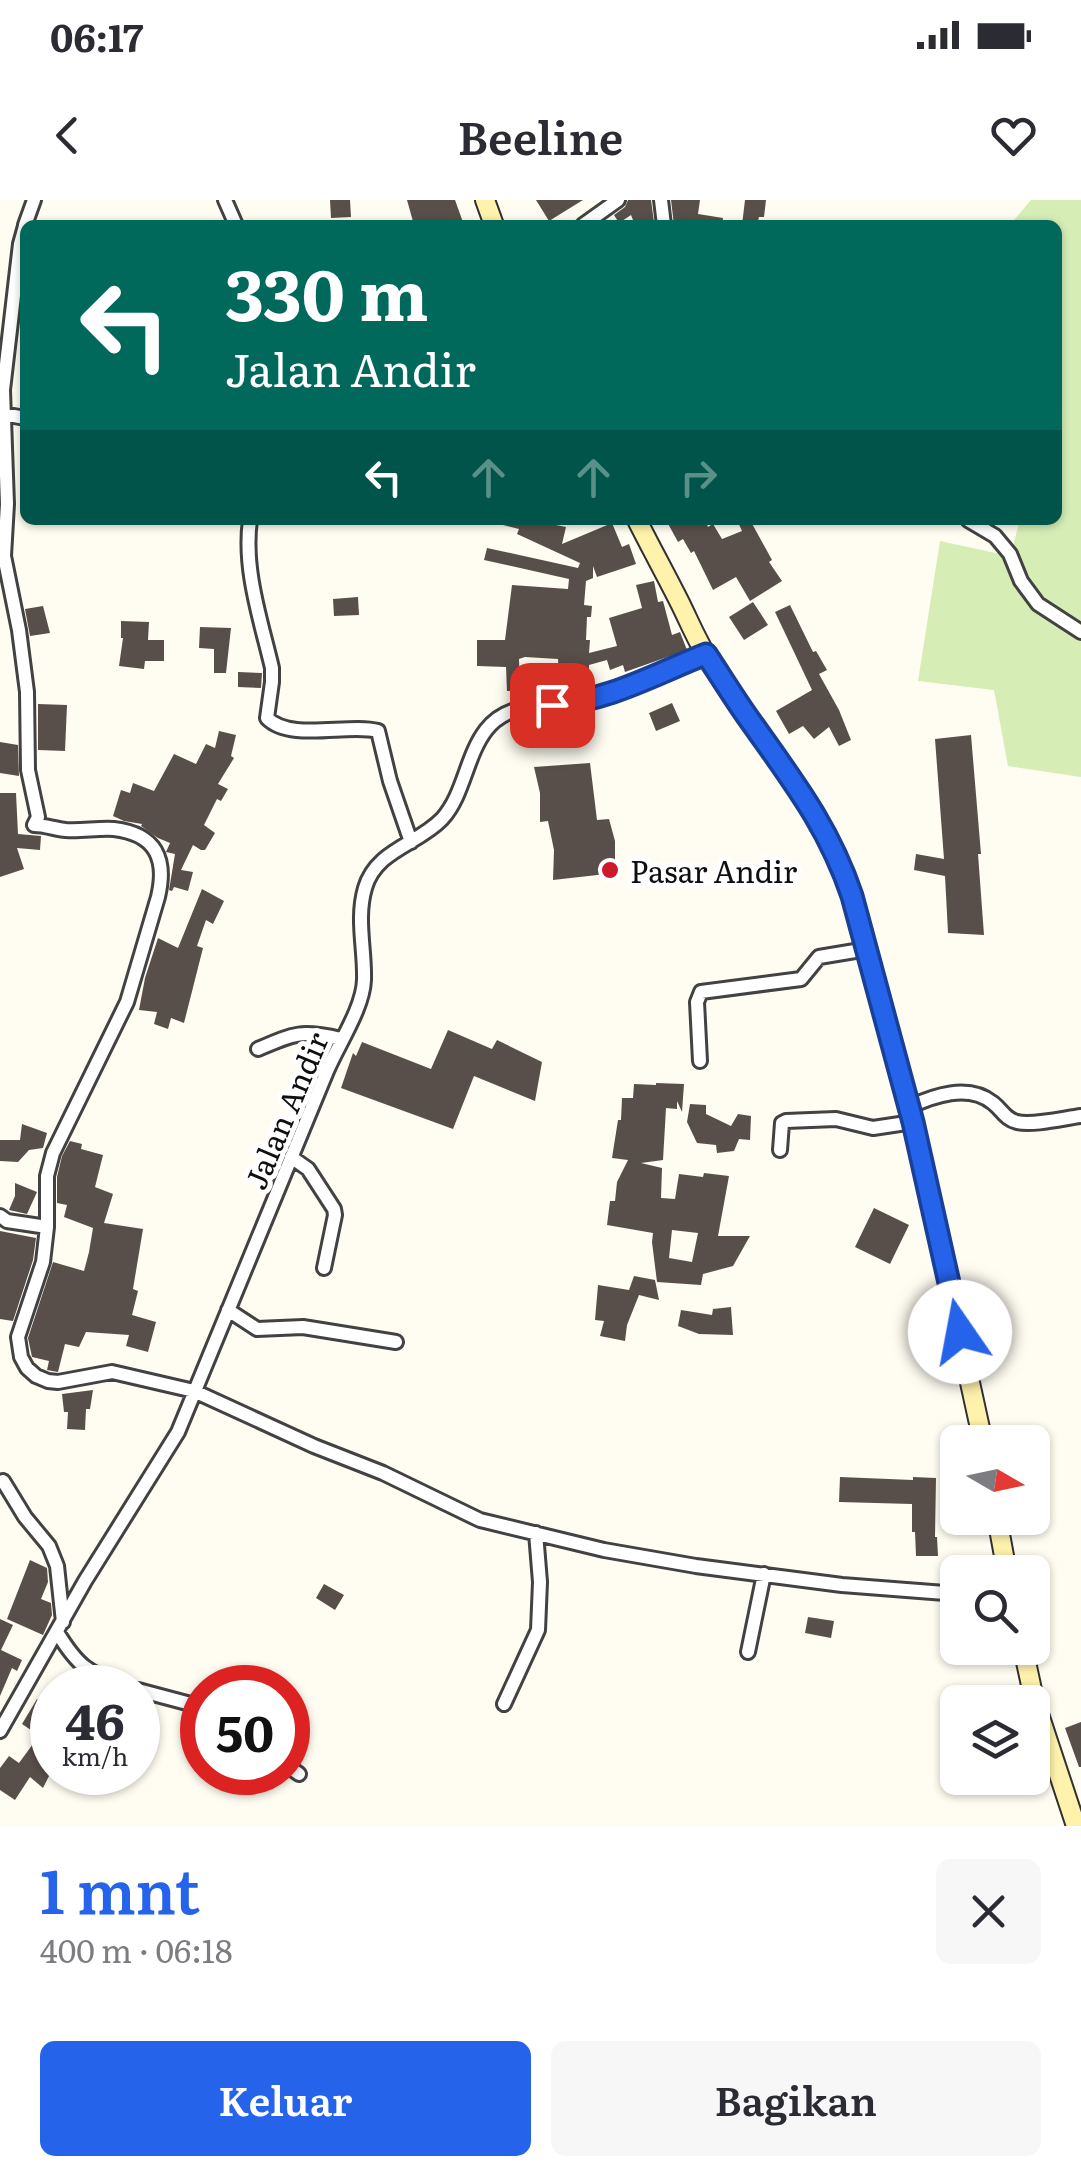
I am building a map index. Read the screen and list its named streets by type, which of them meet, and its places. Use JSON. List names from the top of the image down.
{
  "streets": {
    "street": ["Jalan Andir"]
  },
  "places": ["Pasar Andir"],
  "north": "right",
  "page": {
    "status": "06:17",
    "header": "Beeline",
    "turn": ["330 m", "Jalan Andir"],
    "speed": "46 km/h",
    "limit": "50",
    "heading": ["1 mnt", "400 m · 06:18"],
    "buttons": ["Keluar", "Bagikan"]
  }
}
